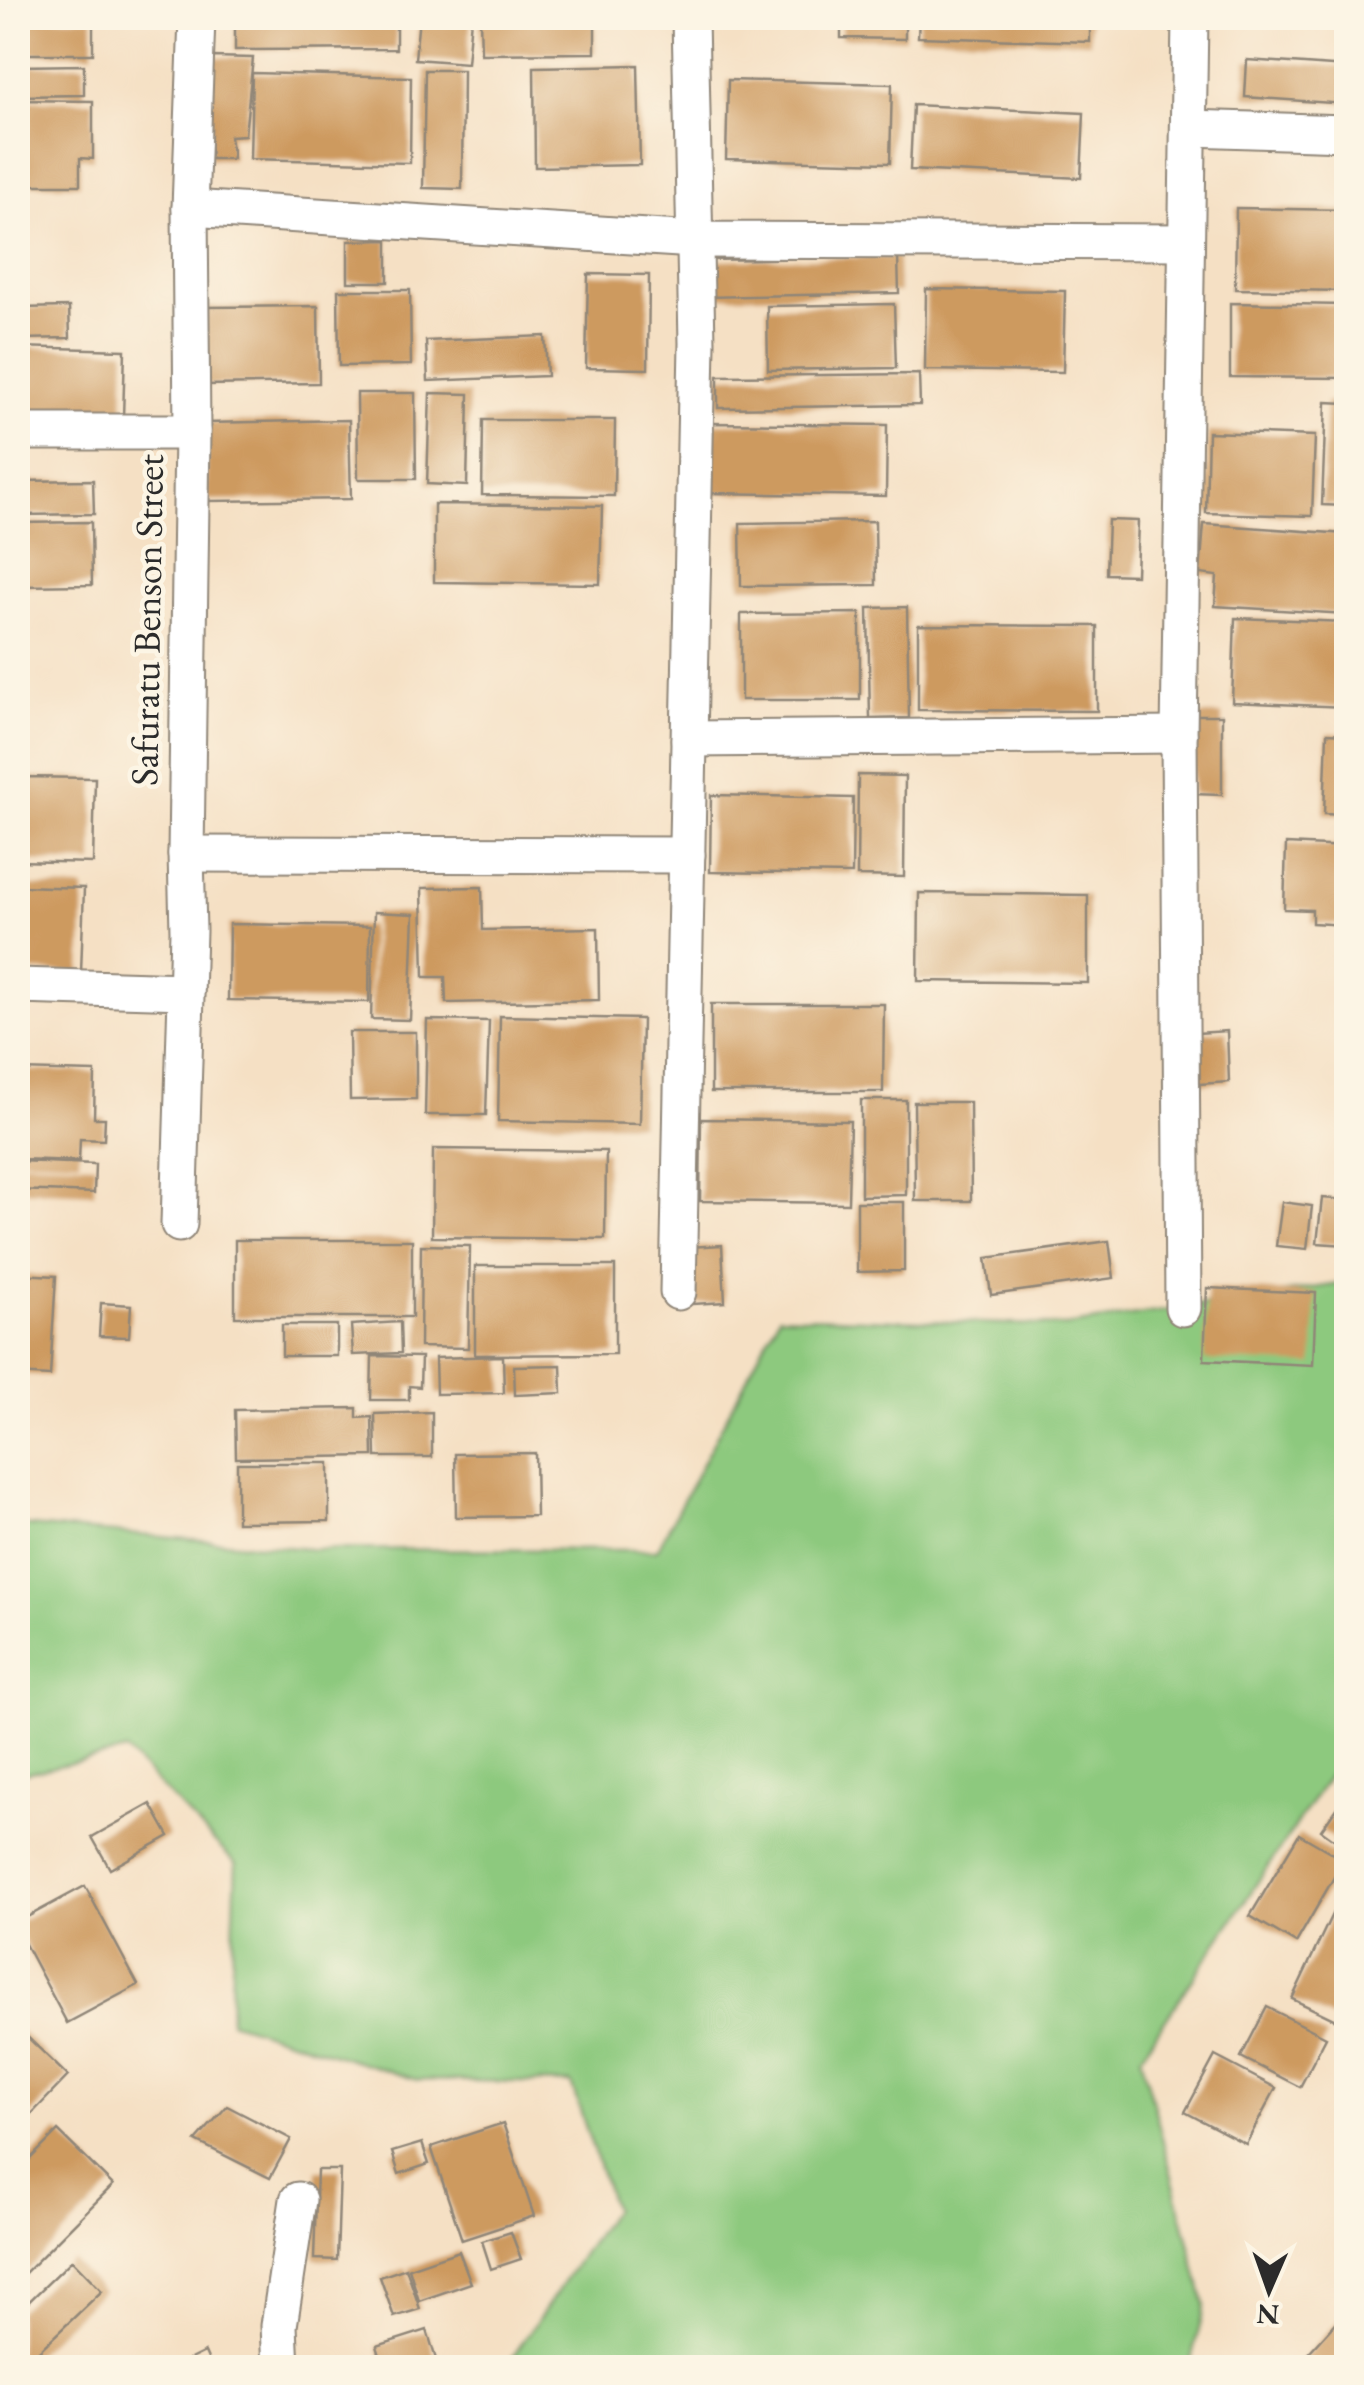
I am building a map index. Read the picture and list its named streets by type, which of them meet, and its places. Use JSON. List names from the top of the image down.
{
  "streets": {
    "street": ["Safuratu Benson Street"]
  },
  "north": "bottom"
}
